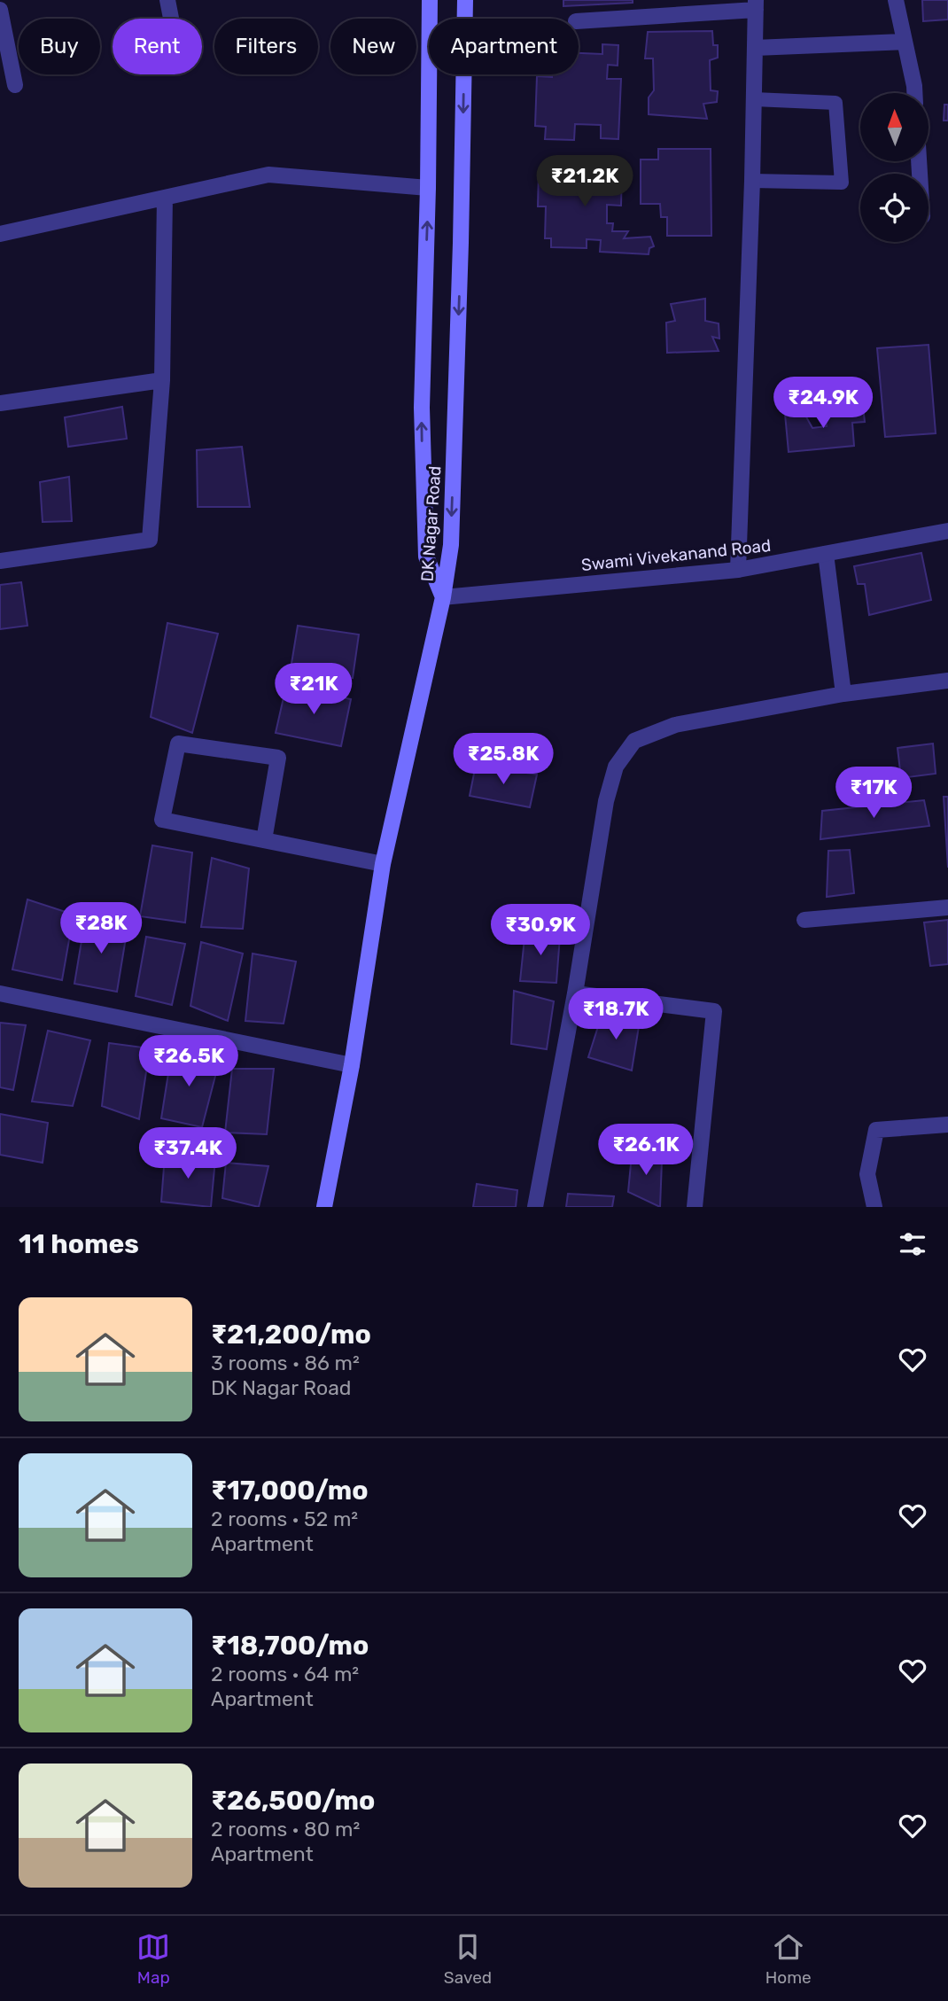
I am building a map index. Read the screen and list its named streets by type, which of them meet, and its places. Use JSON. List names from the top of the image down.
{
  "streets": {
    "main road": ["DK Nagar Road"],
    "street": ["Swami Vivekanand Road"]
  },
  "crossings": [
    ["DK Nagar Road", "Swami Vivekanand Road"]
  ],
  "north": "top",
  "page": {
    "chip": [
      "Buy",
      "Rent",
      "Filters",
      "New",
      "Apartment"
    ],
    "price": [
      "₹21.2K",
      "₹24.9K",
      "₹21K",
      "₹25.8K",
      "₹17K",
      "₹28K",
      "₹30.9K",
      "₹18.7K",
      "₹26.5K",
      "₹26.1K",
      "₹37.4K"
    ],
    "heading": "11 homes",
    "list": [
      {
        "name": "₹21,200/mo",
        "note": "3 rooms · 86 m² · DK Nagar Road"
      },
      {
        "name": "₹17,000/mo",
        "note": "2 rooms · 52 m² · Apartment"
      },
      {
        "name": "₹18,700/mo",
        "note": "2 rooms · 64 m² · Apartment"
      },
      {
        "name": "₹26,500/mo",
        "note": "2 rooms · 80 m² · Apartment"
      }
    ],
    "tabs": ["Map", "Saved", "Home"]
  }
}
